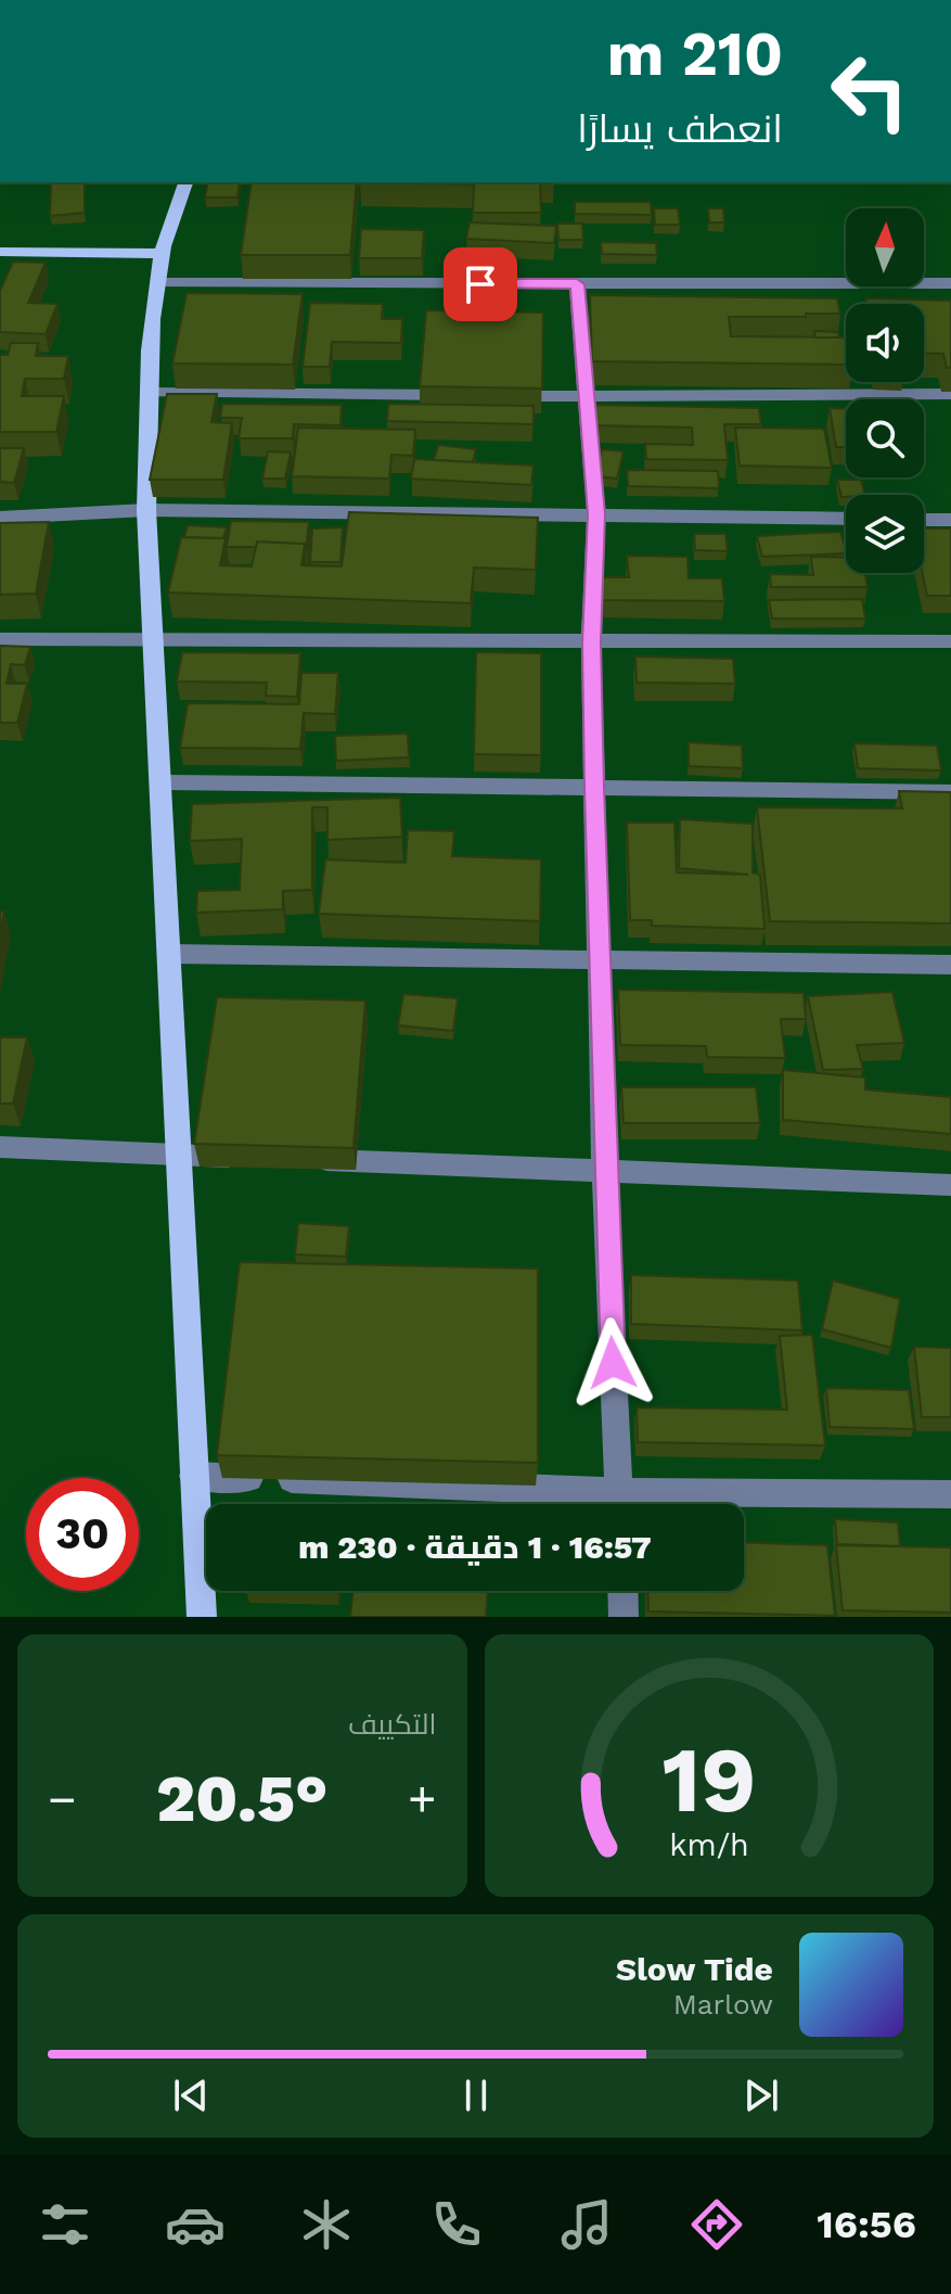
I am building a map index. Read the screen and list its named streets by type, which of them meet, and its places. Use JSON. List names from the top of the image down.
{
  "north": "top",
  "page": {
    "turn": ["210 m", "انعطف يسارًا"],
    "limit": "30",
    "trip": "16:57 · 1 دقيقة · 230 m",
    "tile": "التكييف",
    "heat": ["−", "20.5°", "+"],
    "song": ["Slow Tide", "Marlow"],
    "tabs": "16:56",
    "gauge": ["19", "km/h"]
  }
}
